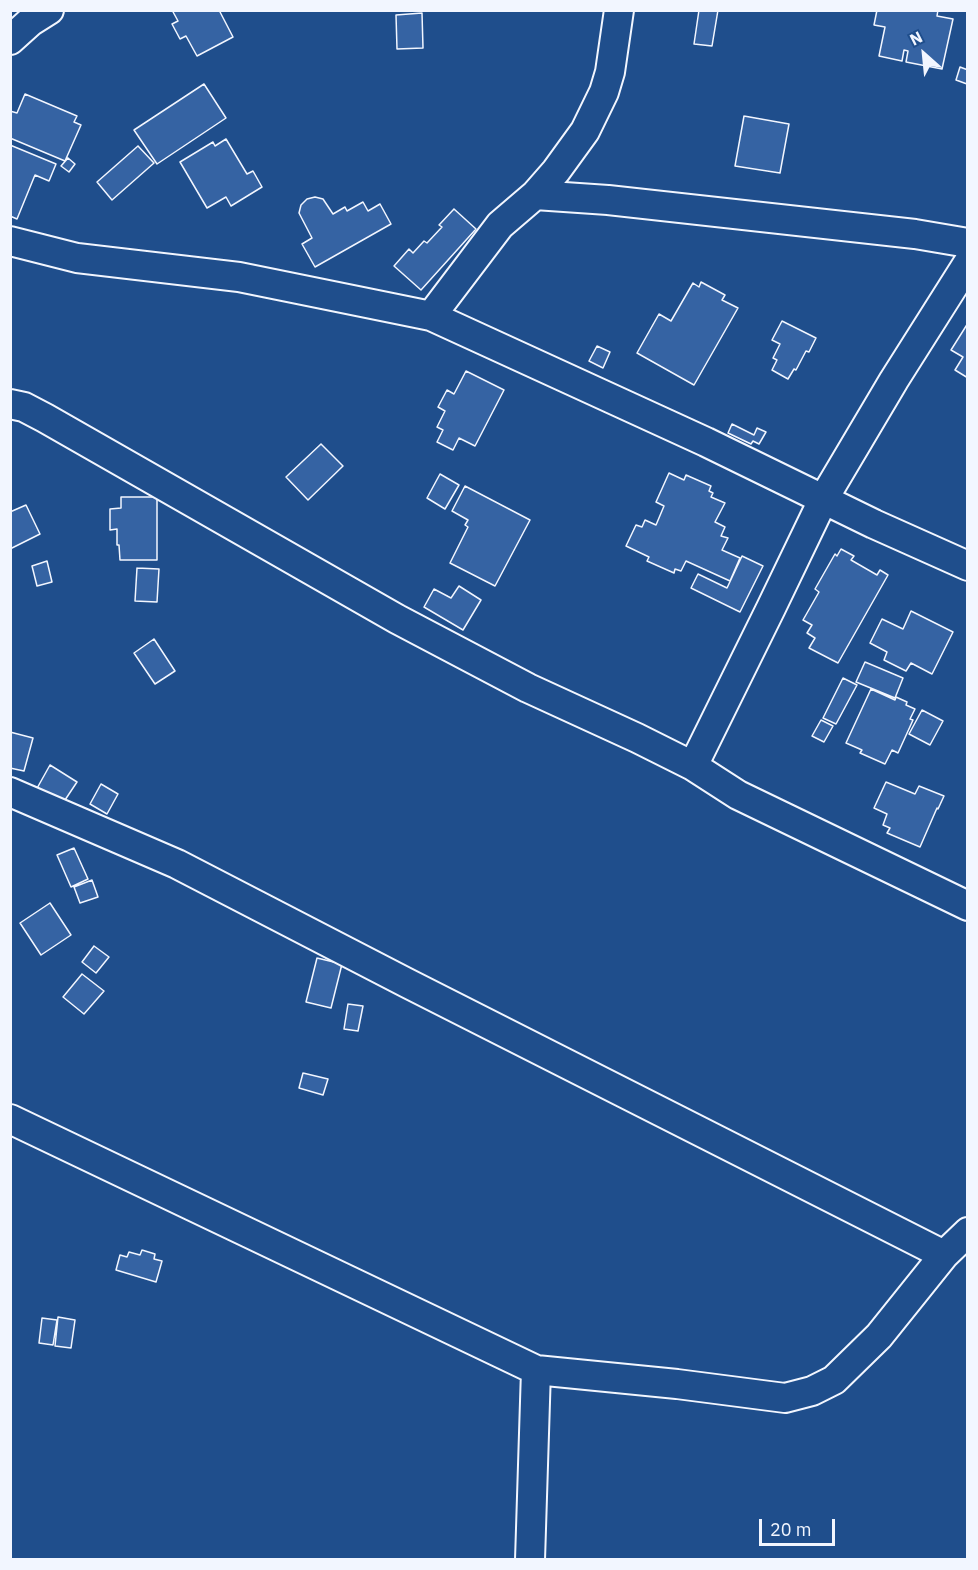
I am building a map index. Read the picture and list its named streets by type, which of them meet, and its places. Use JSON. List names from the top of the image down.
{
  "scale_bar": "20 m",
  "north": "top left"
}
